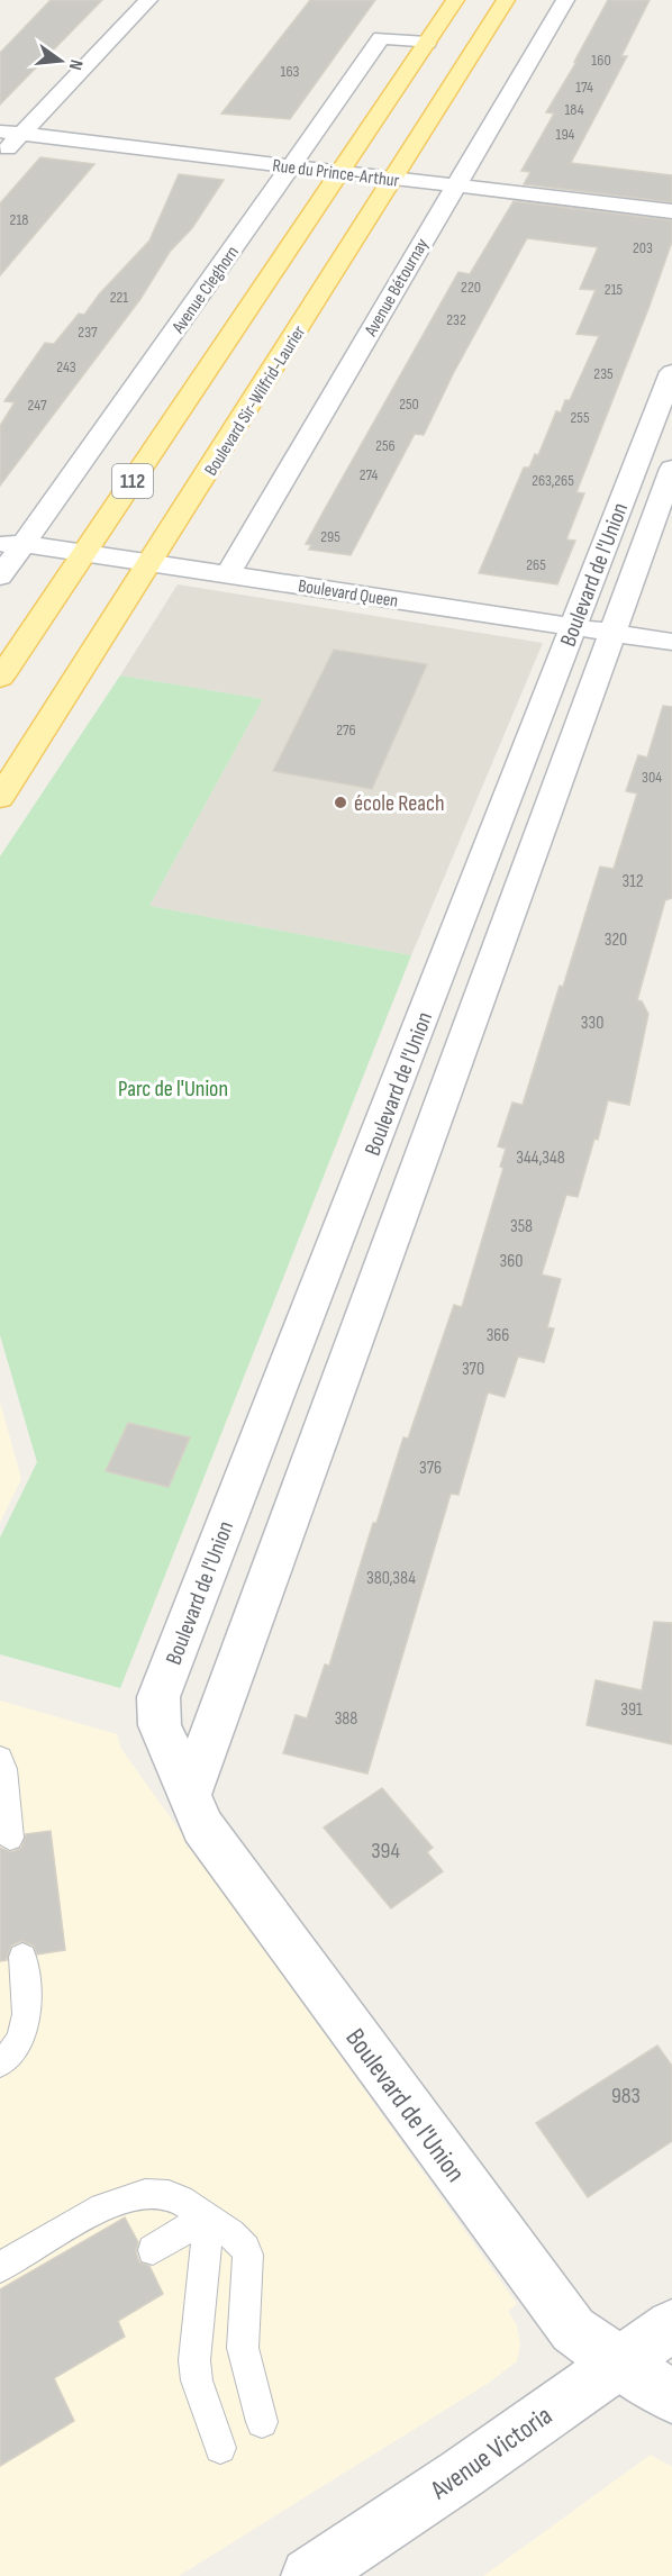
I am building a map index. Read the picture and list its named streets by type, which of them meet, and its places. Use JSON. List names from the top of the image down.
{
  "streets": {
    "main road": ["Boulevard Sir-Wilfrid-Laurier", "112"],
    "street": [
      "Rue du Prince-Arthur",
      "Avenue Bétournay",
      "Avenue Cleghorn",
      "Boulevard de l'Union",
      "Boulevard Queen",
      "Avenue Victoria"
    ]
  },
  "crossings": [
    ["Rue du Prince-Arthur", "Avenue Bétournay"],
    ["Rue du Prince-Arthur", "Avenue Cleghorn"],
    ["Rue du Prince-Arthur", "Boulevard Sir-Wilfrid-Laurier"],
    ["Rue du Prince-Arthur", "112"],
    ["Avenue Bétournay", "Boulevard Queen"],
    ["Avenue Cleghorn", "112"],
    ["Avenue Cleghorn", "Boulevard Queen"],
    ["Boulevard Sir-Wilfrid-Laurier", "Boulevard Queen"],
    ["112", "Boulevard Queen"],
    ["Boulevard de l'Union", "Boulevard Queen"],
    ["Boulevard de l'Union", "Avenue Victoria"]
  ],
  "parks": ["Parc de l'Union"],
  "places": ["école Reach"],
  "house_numbers": [
    "160",
    "163",
    "174",
    "184",
    "194",
    "218",
    "203",
    "220",
    "215",
    "221",
    "232",
    "237",
    "243",
    "235",
    "250",
    "247",
    "255",
    "256",
    "274",
    "263,265",
    "295",
    "265",
    "276",
    "304",
    "312",
    "320",
    "330",
    "344,348",
    "358",
    "360",
    "366",
    "370",
    "376",
    "380,384",
    "391",
    "388",
    "394",
    "983"
  ],
  "north": "right"
}
